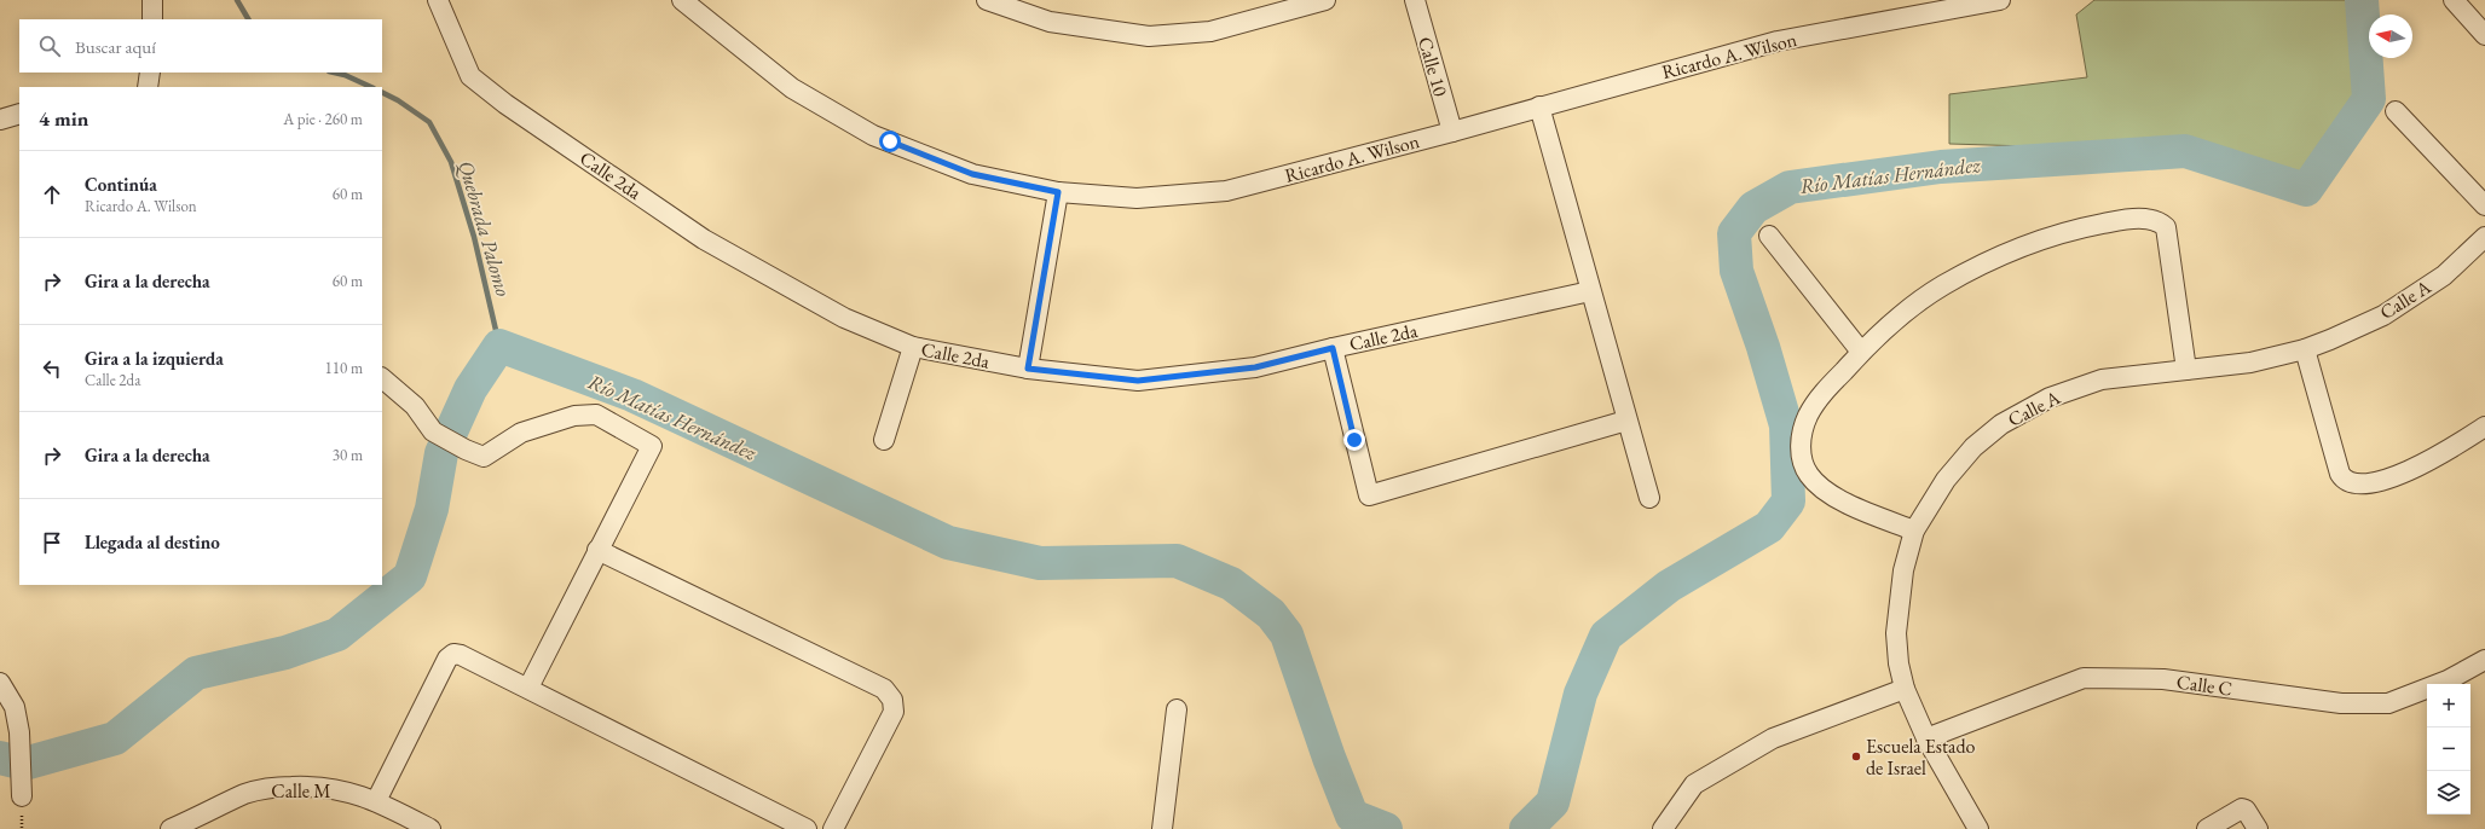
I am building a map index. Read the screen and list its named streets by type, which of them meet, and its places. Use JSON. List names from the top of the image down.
{
  "streets": {
    "street": [
      "Ricardo A. Wilson",
      "Calle 10",
      "Calle 2da",
      "Calle A",
      "Calle C",
      "Calle M"
    ]
  },
  "crossings": [
    ["Ricardo A. Wilson", "Calle 10"],
    ["Calle A", "Calle C"]
  ],
  "water": ["Río Matías Hernández", "Quebrada Palomo"],
  "places": ["Escuela Estado de Israel"],
  "north": "left",
  "page": {
    "search": "Buscar aquí",
    "heading": ["4 min", "A pie · 260 m"],
    "list": [
      ["Continúa", "Ricardo A. Wilson", "60 m"],
      ["Gira a la derecha", "60 m"],
      ["Gira a la izquierda", "Calle 2da", "110 m"],
      ["Gira a la derecha", "30 m"],
      "Llegada al destino"
    ],
    "map_buttons": ["+", "−"]
  }
}
